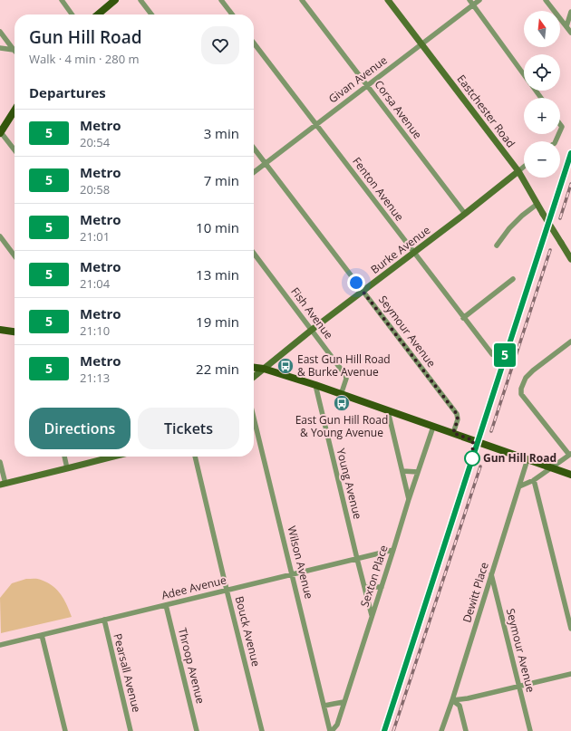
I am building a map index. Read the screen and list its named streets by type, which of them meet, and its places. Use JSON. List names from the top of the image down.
{
  "streets": {
    "main road": ["Eastchester Road", "Burke Avenue"],
    "street": [
      "Givan Avenue",
      "Corsa Avenue",
      "Fenton Avenue",
      "Fish Avenue",
      "Seymour Avenue",
      "Young Avenue",
      "Wilson Avenue",
      "Sexton Place",
      "Adee Avenue",
      "Dewitt Place",
      "Bouck Avenue",
      "Throop Avenue",
      "Pearsall Avenue"
    ]
  },
  "crossings": [
    ["Givan Avenue", "Corsa Avenue"],
    ["Givan Avenue", "Eastchester Road"],
    ["Givan Avenue", "Fenton Avenue"],
    ["Givan Avenue", "Seymour Avenue"],
    ["Corsa Avenue", "Burke Avenue"],
    ["Eastchester Road", "Burke Avenue"],
    ["Fenton Avenue", "Burke Avenue"],
    ["Burke Avenue", "Fish Avenue"],
    ["Burke Avenue", "Seymour Avenue"],
    ["Seymour Avenue", "Dewitt Place"],
    ["Young Avenue", "Sexton Place"],
    ["Young Avenue", "Adee Avenue"],
    ["Wilson Avenue", "Sexton Place"],
    ["Wilson Avenue", "Adee Avenue"],
    ["Sexton Place", "Adee Avenue"],
    ["Adee Avenue", "Bouck Avenue"],
    ["Adee Avenue", "Throop Avenue"],
    ["Adee Avenue", "Pearsall Avenue"]
  ],
  "places": {
    "bus stop": ["East Gun Hill Road & Burke Avenue", "East Gun Hill Road & Young Avenue"],
    "other": ["Gun Hill Road"]
  },
  "lines": ["metro line 5"],
  "north": "top",
  "page": {
    "on_map": "5",
    "map_buttons": ["+", "−"],
    "heading": [
      ["Gun Hill Road", "Walk · 4 min · 280 m"],
      "Departures"
    ],
    "list": [
      {
        "mark": "5",
        "name": "Metro",
        "note": "20:54",
        "value": "3 min"
      },
      {
        "mark": "5",
        "name": "Metro",
        "note": "20:58",
        "value": "7 min"
      },
      {
        "mark": "5",
        "name": "Metro",
        "note": "21:01",
        "value": "10 min"
      },
      {
        "mark": "5",
        "name": "Metro",
        "note": "21:04",
        "value": "13 min"
      },
      {
        "mark": "5",
        "name": "Metro",
        "note": "21:10",
        "value": "19 min"
      },
      {
        "mark": "5",
        "name": "Metro",
        "note": "21:13",
        "value": "22 min"
      }
    ],
    "buttons": ["Directions", "Tickets"]
  }
}
